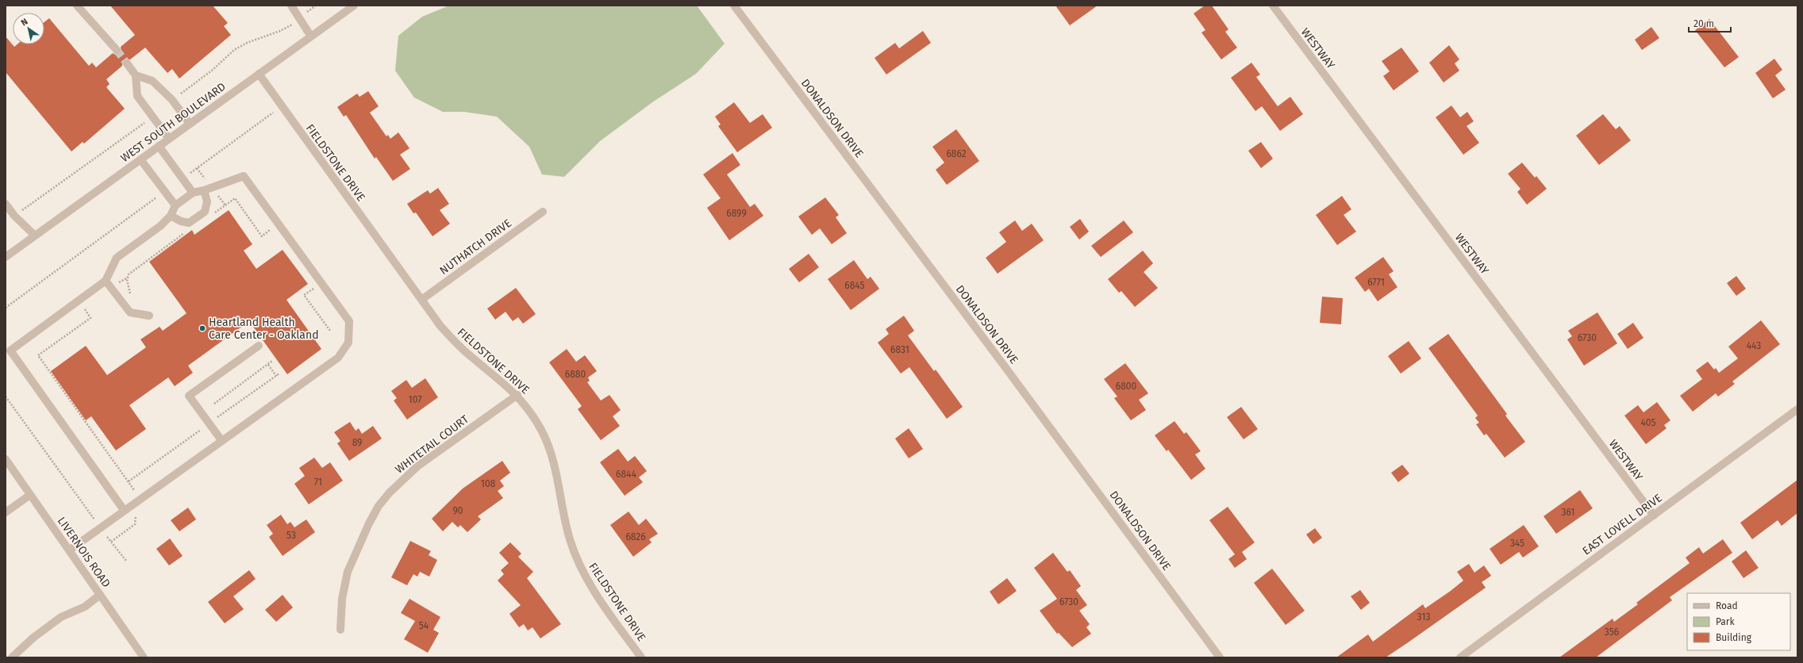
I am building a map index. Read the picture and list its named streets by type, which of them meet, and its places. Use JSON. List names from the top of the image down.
{
  "streets": {
    "street": [
      "WESTWAY",
      "DONALDSON DRIVE",
      "WEST SOUTH BOULEVARD",
      "FIELDSTONE DRIVE",
      "NUTHATCH DRIVE",
      "WHITETAIL COURT",
      "EAST LOVELL DRIVE",
      "LIVERNOIS ROAD"
    ]
  },
  "crossings": [
    ["WESTWAY", "EAST LOVELL DRIVE"],
    ["WEST SOUTH BOULEVARD", "FIELDSTONE DRIVE"],
    ["FIELDSTONE DRIVE", "NUTHATCH DRIVE"],
    ["FIELDSTONE DRIVE", "WHITETAIL COURT"]
  ],
  "places": ["Heartland Health Care Center - Oakland"],
  "house_numbers": [
    "6862",
    "6899",
    "6771",
    "6845",
    "6730",
    "443",
    "6831",
    "6880",
    "6800",
    "107",
    "405",
    "89",
    "6844",
    "71",
    "108",
    "90",
    "361",
    "53",
    "6826",
    "345",
    "6730",
    "313",
    "54",
    "356"
  ],
  "legend": ["Road", "Park", "Building"],
  "scale_bar": "20 m",
  "north": "top left"
}
